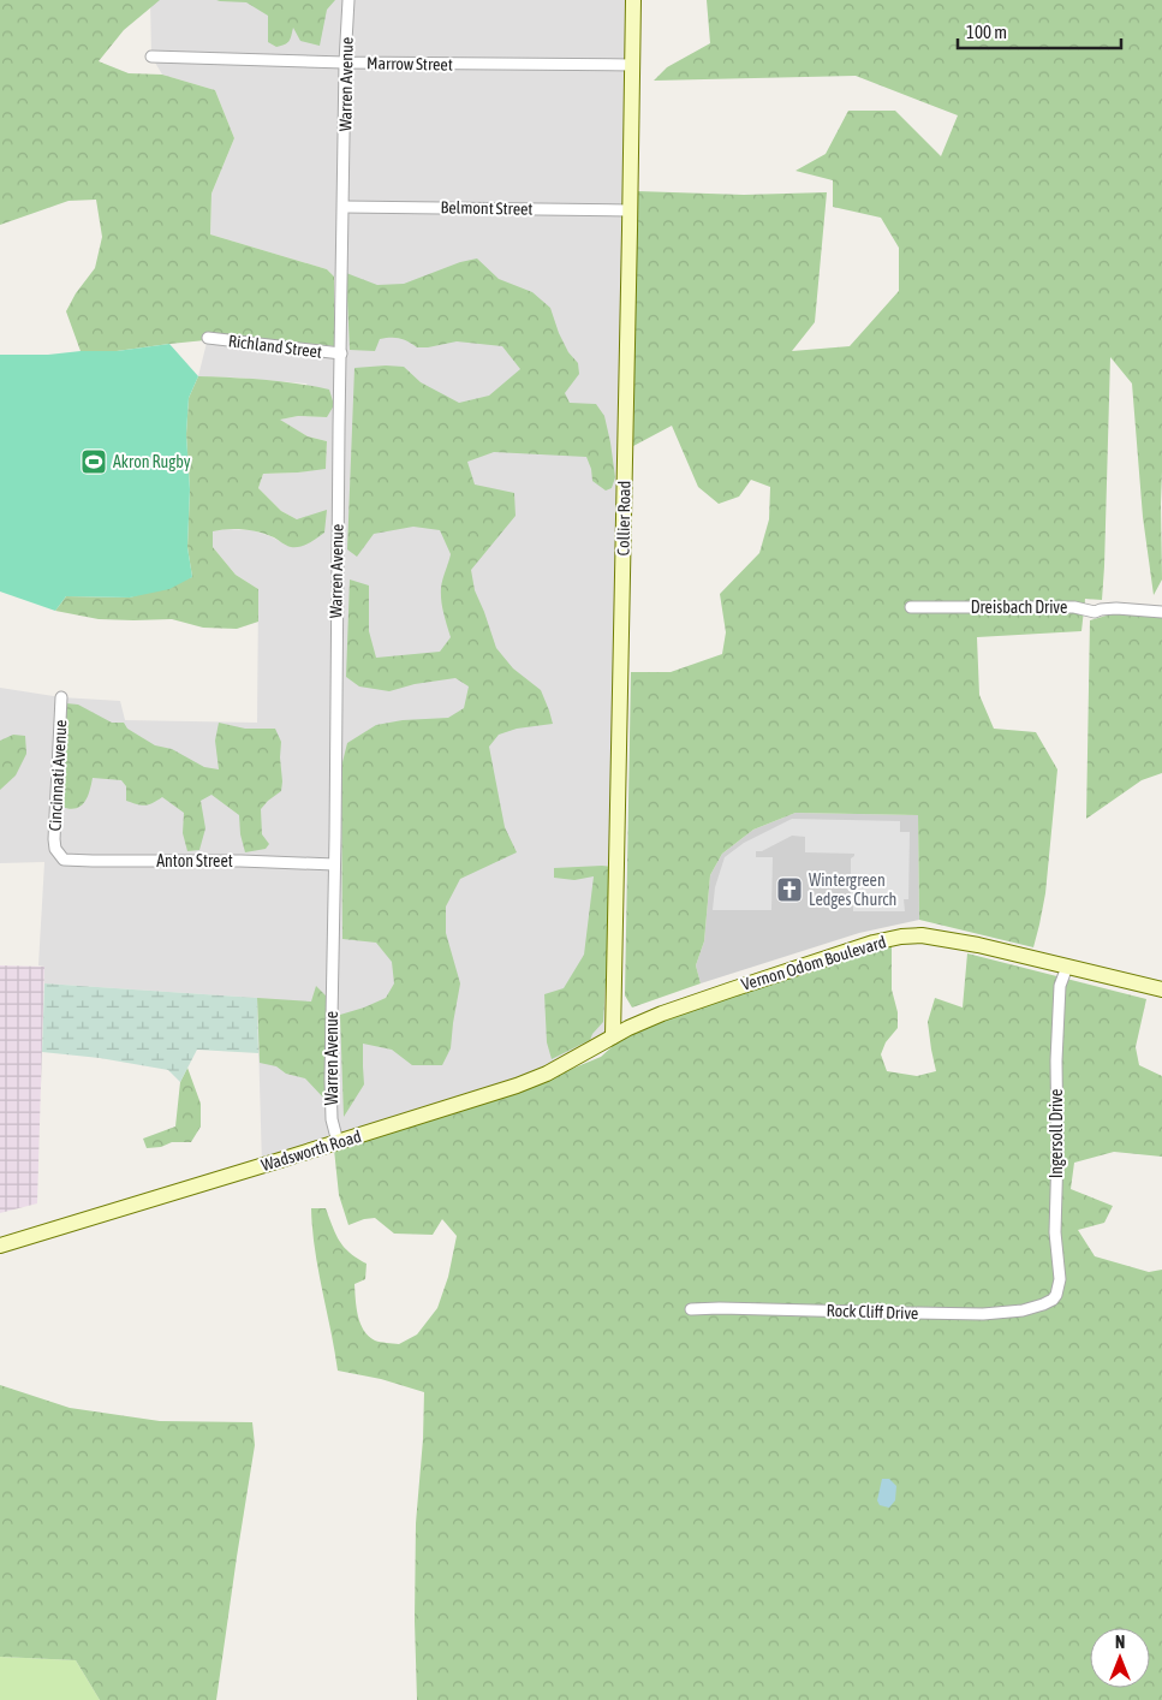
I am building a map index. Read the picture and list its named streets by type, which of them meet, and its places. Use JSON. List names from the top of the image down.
{
  "streets": {
    "main road": ["Collier Road", "Vernon Odom Boulevard", "Wadsworth Road"],
    "street": [
      "Marrow Street",
      "Warren Avenue",
      "Belmont Street",
      "Richland Street",
      "Dreisbach Drive",
      "Cincinnati Avenue",
      "Anton Street",
      "Ingersoll Drive",
      "Rock Cliff Drive"
    ]
  },
  "crossings": [
    ["Marrow Street", "Warren Avenue"],
    ["Marrow Street", "Collier Road"],
    ["Warren Avenue", "Belmont Street"],
    ["Warren Avenue", "Richland Street"],
    ["Warren Avenue", "Anton Street"],
    ["Warren Avenue", "Wadsworth Road"],
    ["Belmont Street", "Collier Road"],
    ["Collier Road", "Vernon Odom Boulevard"],
    ["Collier Road", "Wadsworth Road"],
    ["Cincinnati Avenue", "Anton Street"],
    ["Vernon Odom Boulevard", "Ingersoll Drive"],
    ["Vernon Odom Boulevard", "Wadsworth Road"],
    ["Ingersoll Drive", "Rock Cliff Drive"]
  ],
  "places": {
    "sports": ["Akron Rugby"],
    "church": ["Wintergreen Ledges Church"]
  },
  "scale_bar": "100 m",
  "north": "top"
}
